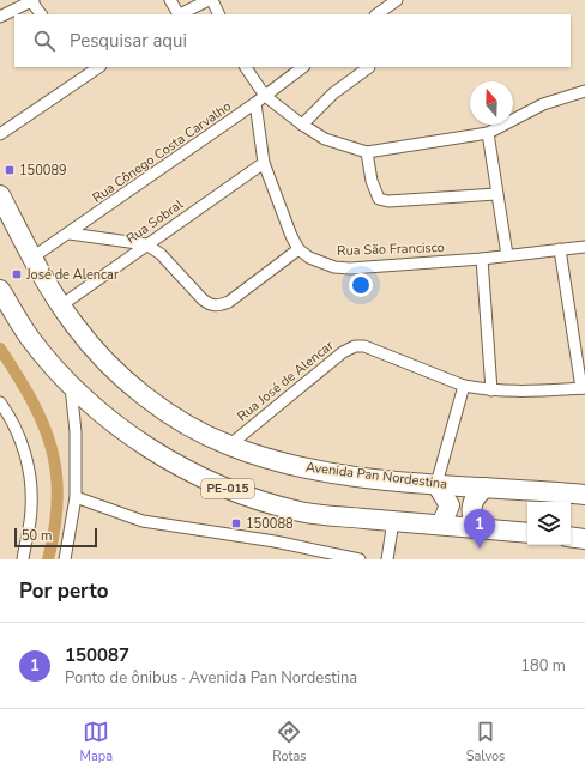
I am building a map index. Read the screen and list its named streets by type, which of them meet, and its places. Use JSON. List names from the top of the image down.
{
  "streets": {
    "highway": ["Avenida Pan Nordestina", "PE-015"],
    "street": [
      "Rua Cônego Costa Carvalho",
      "Rua Sobral",
      "Rua São Francisco",
      "Rua José de Alencar"
    ]
  },
  "crossings": [
    ["Rua Cônego Costa Carvalho", "Avenida Pan Nordestina"],
    ["Rua Sobral", "Avenida Pan Nordestina"],
    ["Rua José de Alencar", "Avenida Pan Nordestina"]
  ],
  "places": {
    "transit": ["150089", "José de Alencar", "150088"]
  },
  "scale_bar": "50 m",
  "north": "top",
  "page": {
    "search": "Pesquisar aqui",
    "pins": "1",
    "scale": "50 m",
    "heading": "Por perto",
    "list": [
      {
        "mark": "1",
        "name": "150087",
        "note": "Ponto de ônibus · Avenida Pan Nordestina",
        "value": "180 m"
      }
    ],
    "nav": ["Mapa", "Rotas", "Salvos"]
  }
}
